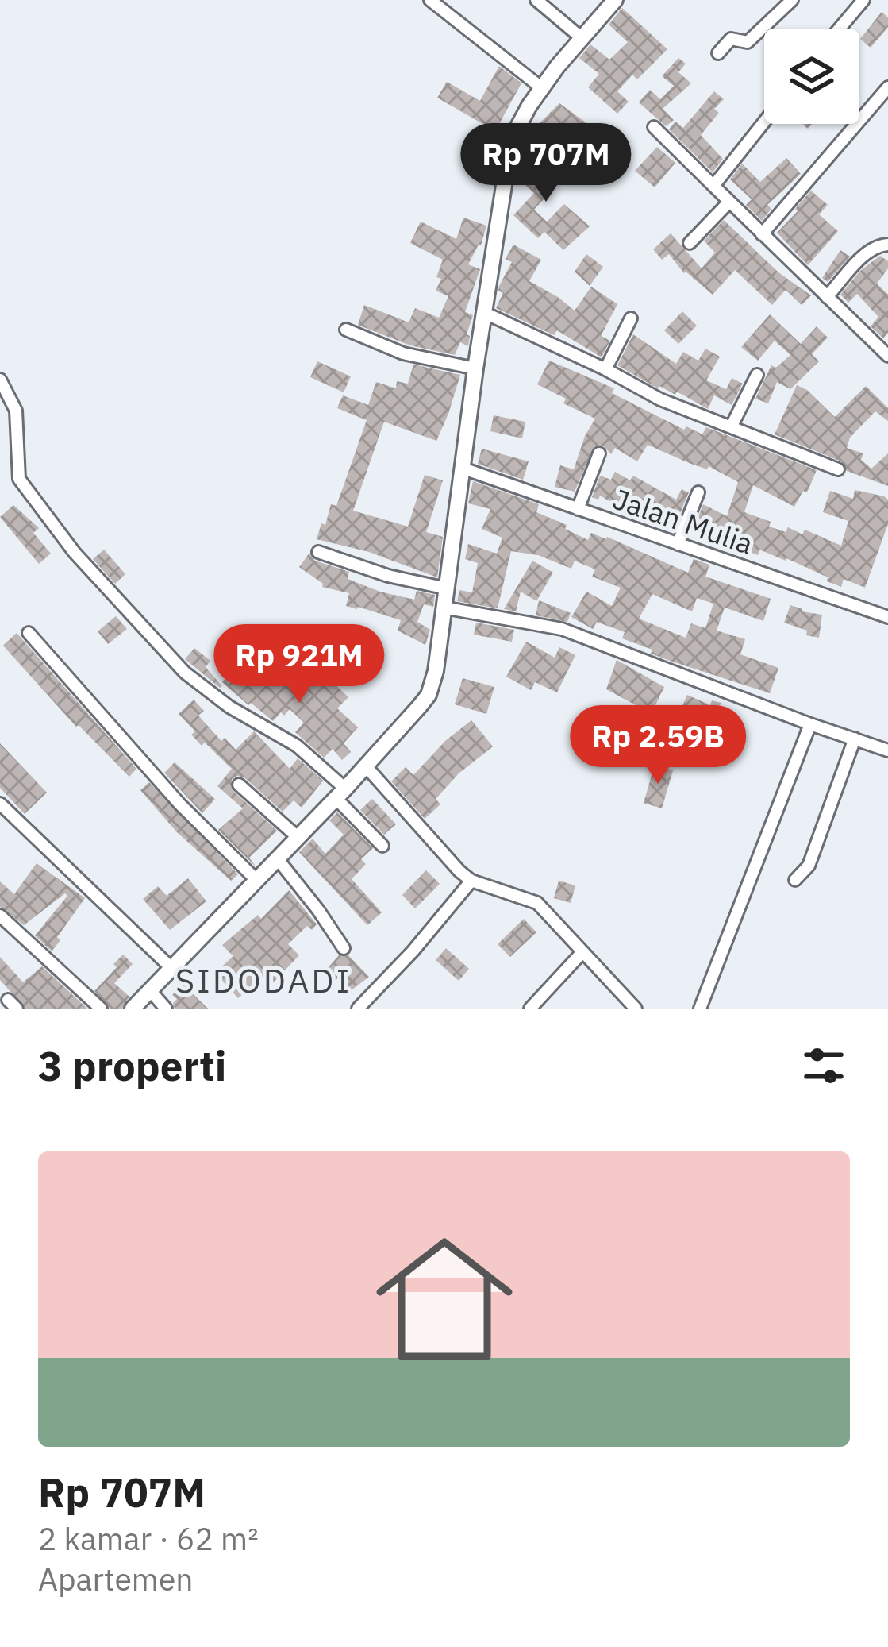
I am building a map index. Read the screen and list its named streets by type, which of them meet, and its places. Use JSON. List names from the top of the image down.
{
  "streets": {
    "street": ["Jalan Mulia"]
  },
  "districts": ["SIDODADI"],
  "page": {
    "price": ["Rp 707M", "Rp 921M", "Rp 2.59B"],
    "heading": "3 properti",
    "list": [
      {
        "name": "Rp 707M",
        "note": "2 kamar · 62 m² · Apartemen"
      }
    ]
  }
}
